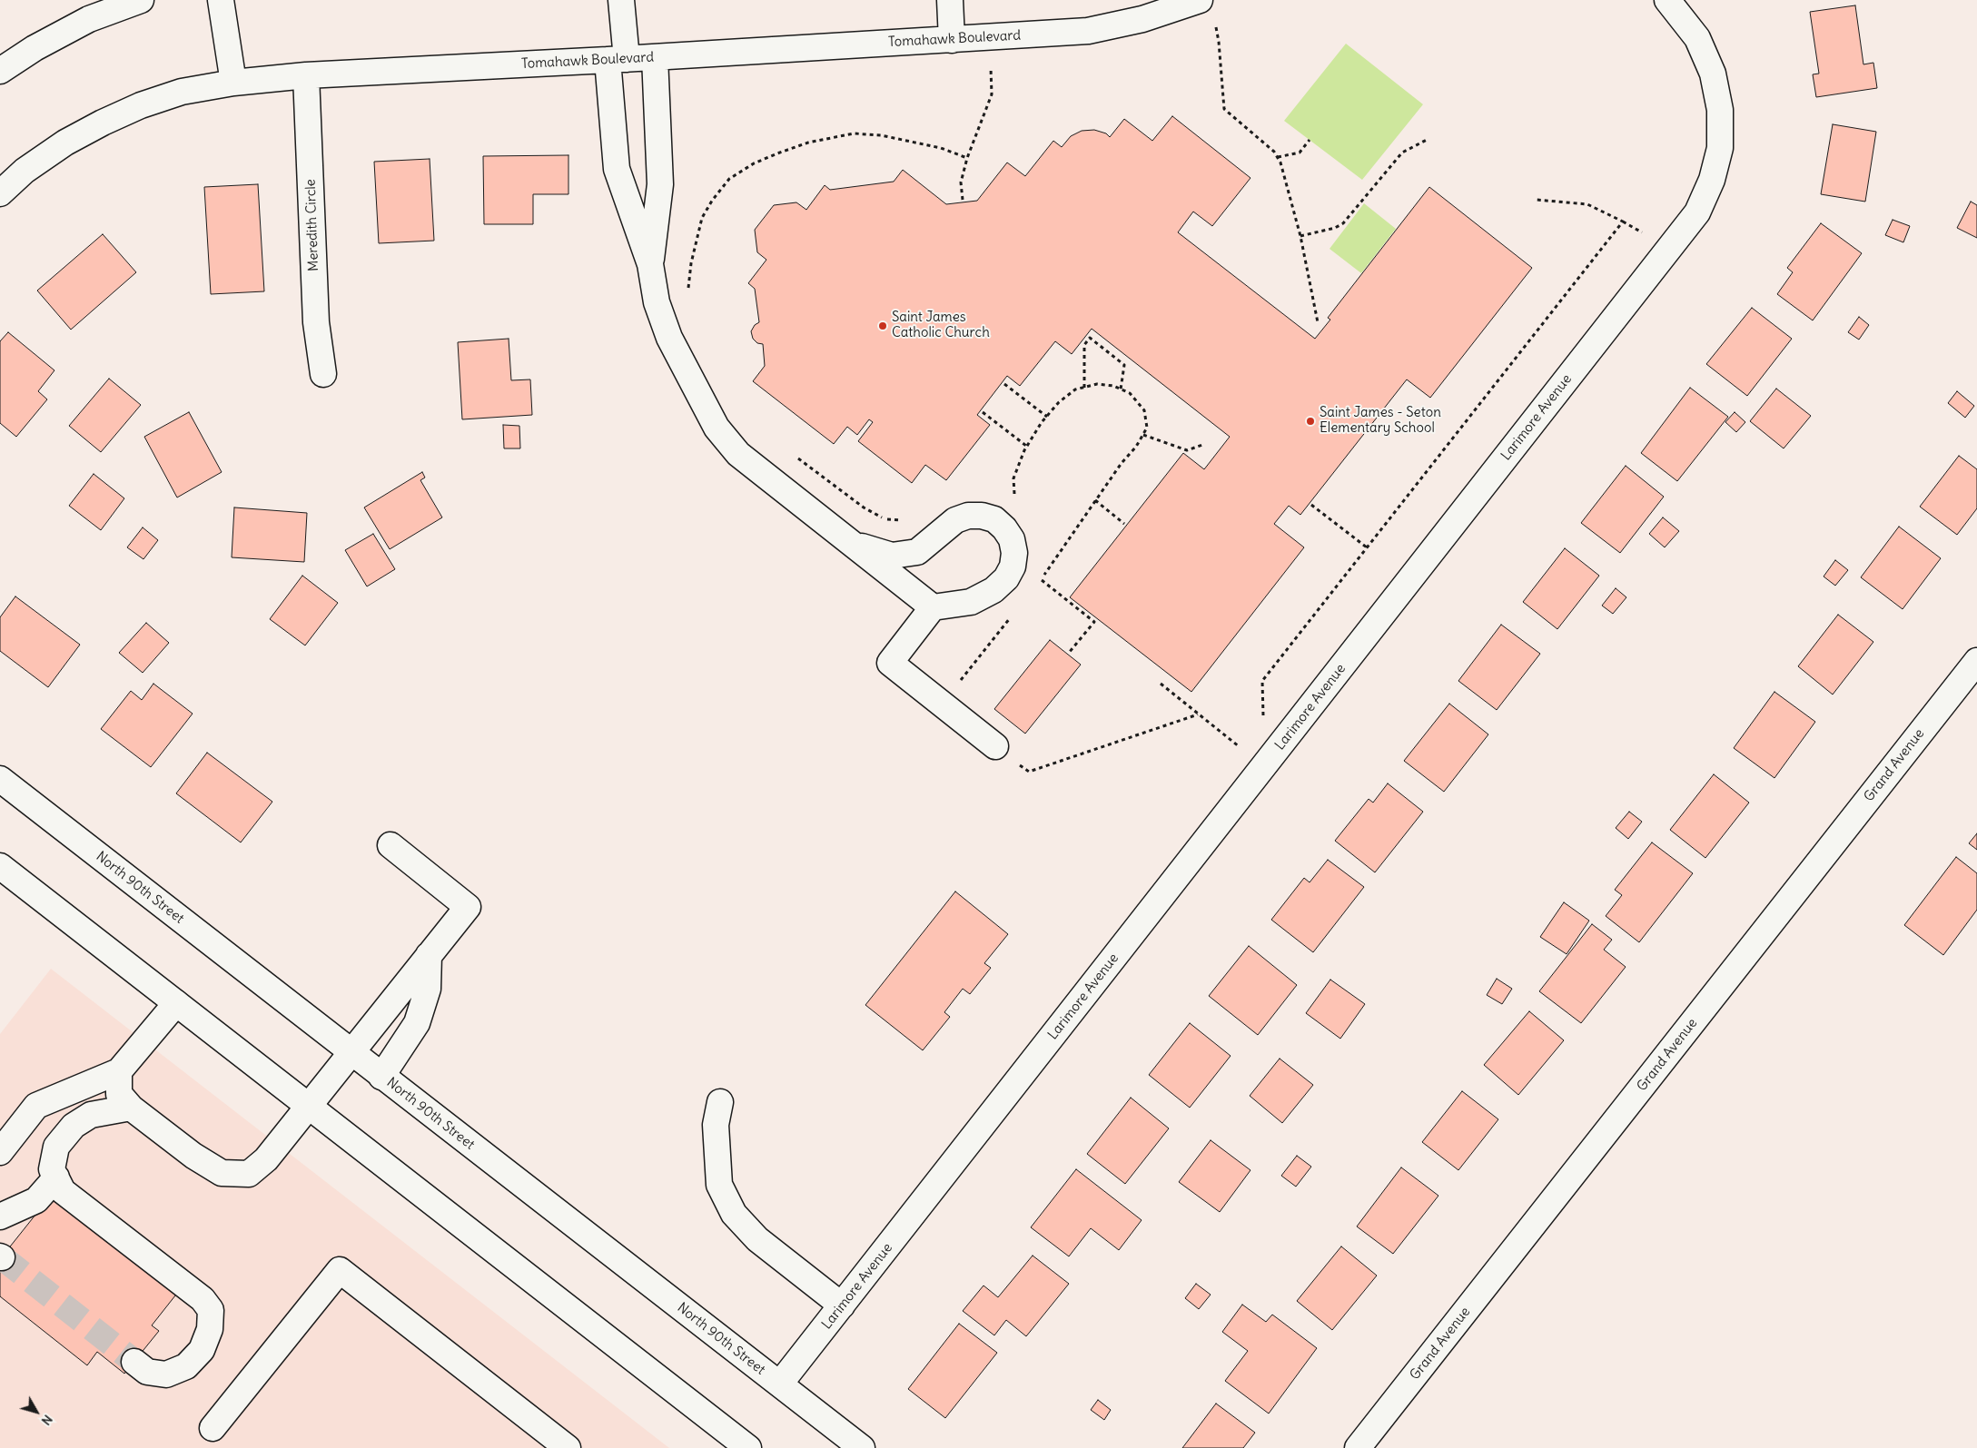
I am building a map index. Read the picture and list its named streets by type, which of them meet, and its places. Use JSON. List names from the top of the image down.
{
  "streets": {
    "street": [
      "Tomahawk Boulevard",
      "Meredith Circle",
      "Larimore Avenue",
      "Grand Avenue",
      "North 90th Street"
    ]
  },
  "crossings": [
    ["Tomahawk Boulevard", "Meredith Circle"],
    ["Larimore Avenue", "North 90th Street"]
  ],
  "places": ["Saint James Catholic Church", "Saint James - Seton Elementary School"],
  "north": "bottom right"
}
